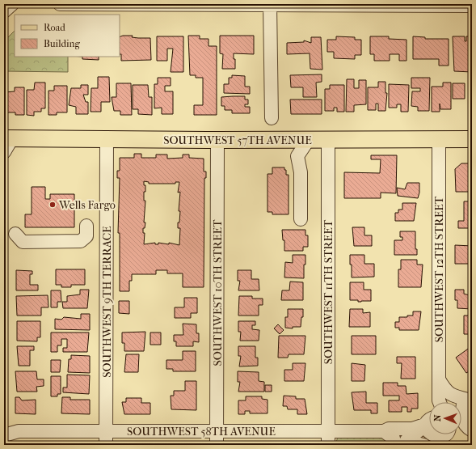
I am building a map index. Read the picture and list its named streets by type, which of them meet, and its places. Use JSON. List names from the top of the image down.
{
  "streets": {
    "main road": ["SOUTHWEST 57TH AVENUE"],
    "street": [
      "SOUTHWEST 12TH STREET",
      "SOUTHWEST 11TH STREET",
      "SOUTHWEST 10TH STREET",
      "SOUTHWEST 9TH TERRACE",
      "SOUTHWEST 58TH AVENUE"
    ]
  },
  "crossings": [
    ["SOUTHWEST 57TH AVENUE", "SOUTHWEST 12TH STREET"],
    ["SOUTHWEST 57TH AVENUE", "SOUTHWEST 11TH STREET"],
    ["SOUTHWEST 57TH AVENUE", "SOUTHWEST 10TH STREET"],
    ["SOUTHWEST 57TH AVENUE", "SOUTHWEST 9TH TERRACE"],
    ["SOUTHWEST 11TH STREET", "SOUTHWEST 58TH AVENUE"],
    ["SOUTHWEST 10TH STREET", "SOUTHWEST 58TH AVENUE"],
    ["SOUTHWEST 9TH TERRACE", "SOUTHWEST 58TH AVENUE"]
  ],
  "places": ["Wells Fargo"],
  "legend": ["Road", "Building"],
  "north": "left"
}
